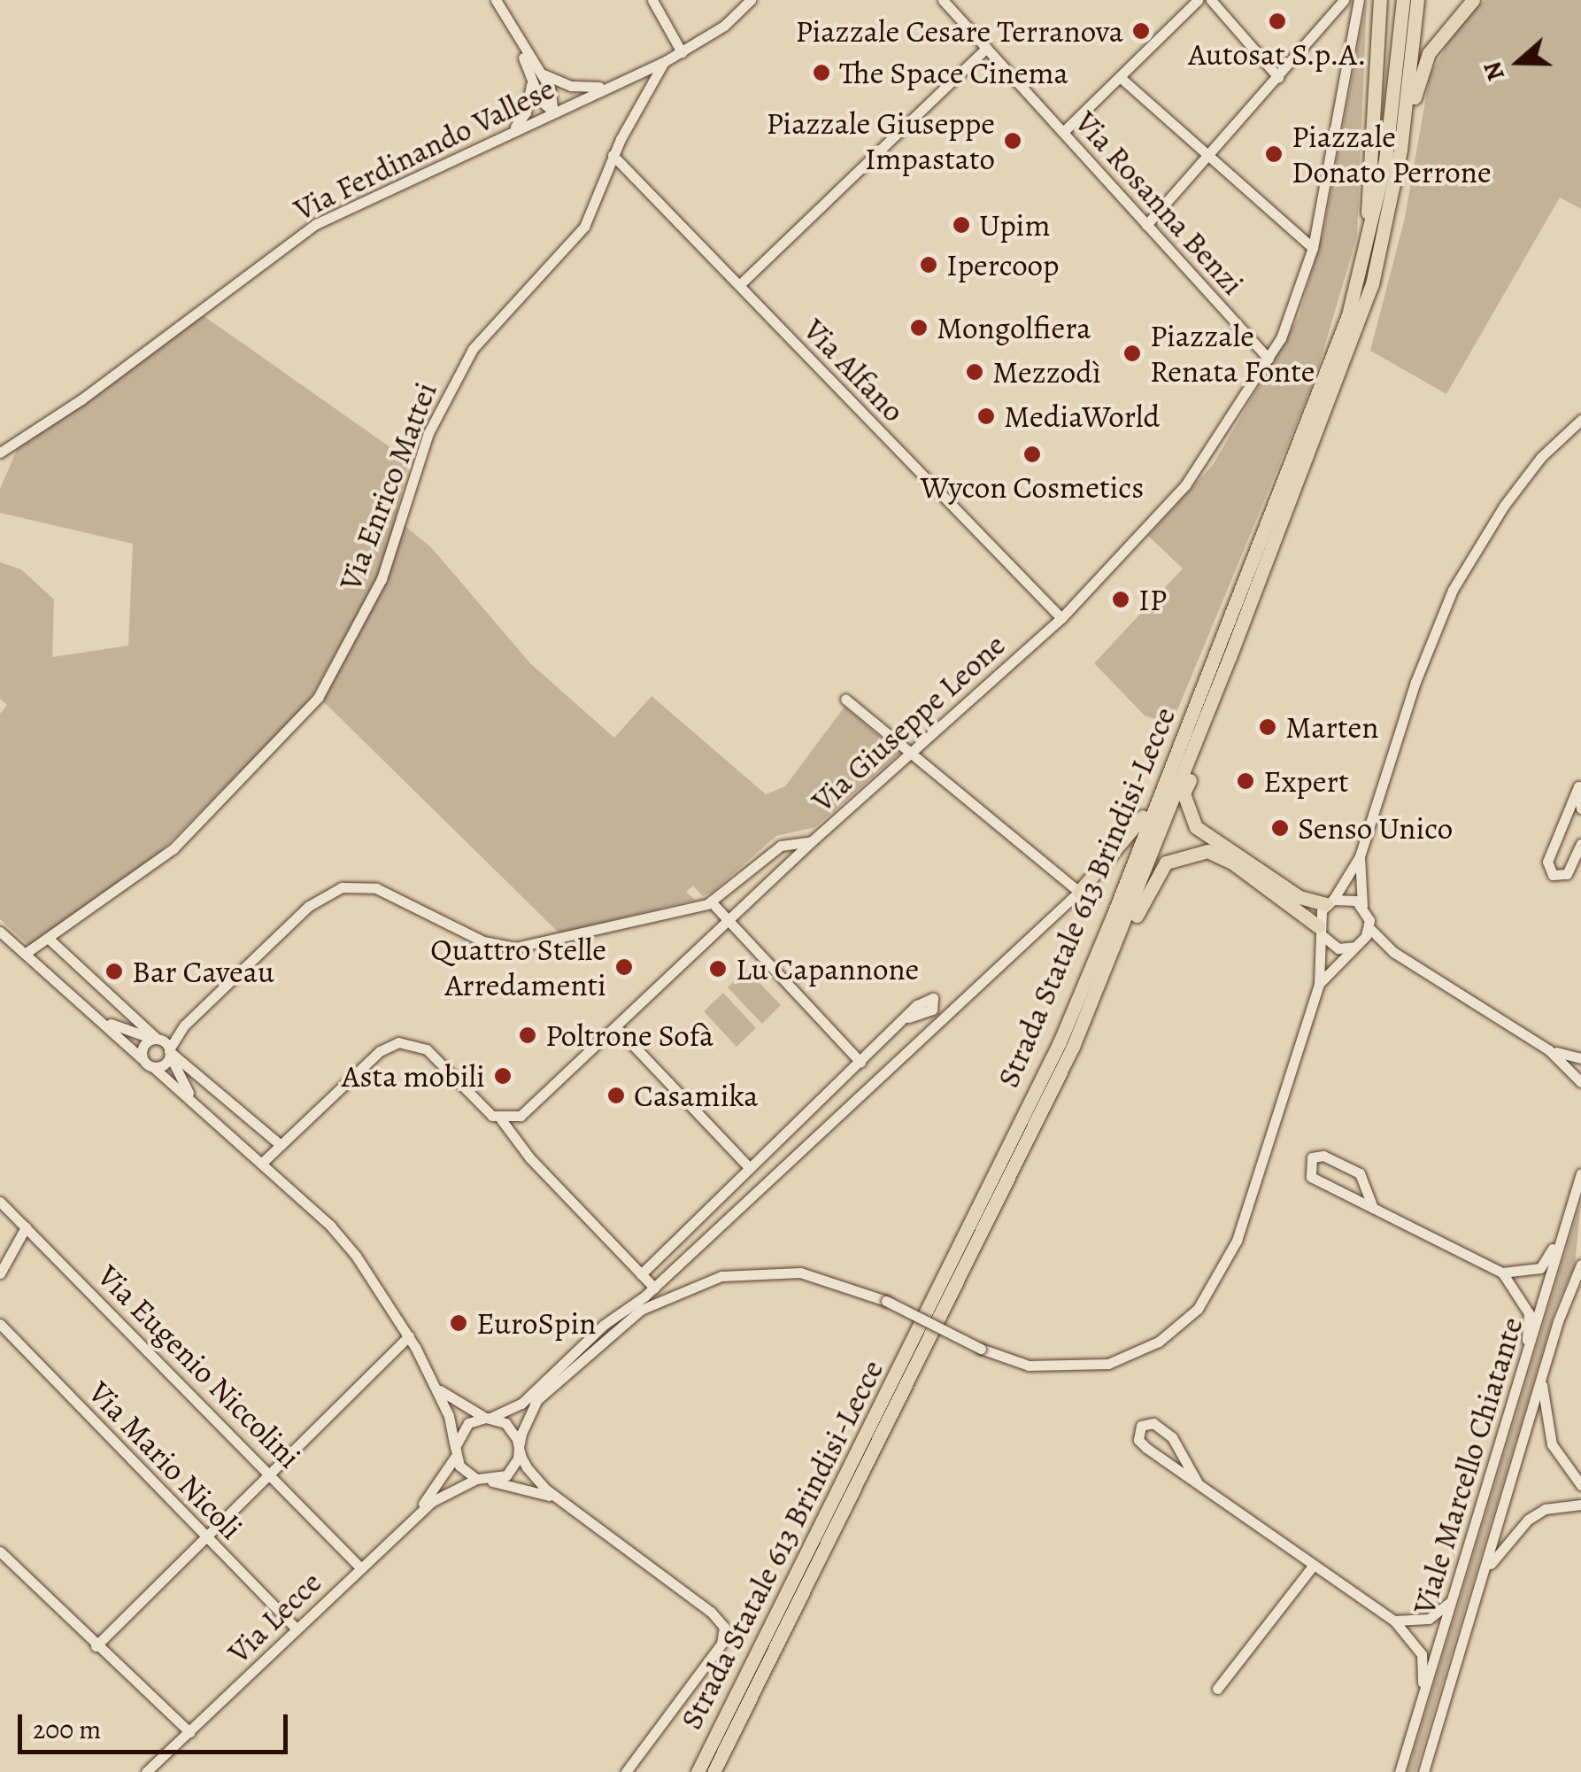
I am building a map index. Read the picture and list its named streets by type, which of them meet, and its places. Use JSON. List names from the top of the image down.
{
  "streets": {
    "highway": ["Strada Statale 613 Brindisi-Lecce"],
    "street": [
      "Via Ferdinando Vallese",
      "Via Rosanna Benzi",
      "Via Alfano",
      "Via Enrico Mattei",
      "Via Giuseppe Leone",
      "Via Eugenio Niccolini",
      "Via Mario Nicoli",
      "Viale Marcello Chiatante",
      "Via Lecce"
    ]
  },
  "crossings": [
    ["Via Ferdinando Vallese", "Via Enrico Mattei"],
    ["Via Rosanna Benzi", "Via Giuseppe Leone"],
    ["Via Alfano", "Via Enrico Mattei"],
    ["Via Alfano", "Via Giuseppe Leone"],
    ["Via Eugenio Niccolini", "Via Lecce"],
    ["Via Mario Nicoli", "Via Lecce"]
  ],
  "places": [
    "Autosat S.p.A.",
    "Piazzale Cesare Terranova",
    "The Space Cinema",
    "Piazzale Giuseppe Impastato",
    "Piazzale Donato Perrone",
    "Upim",
    "Ipercoop",
    "Mongolfiera",
    "Piazzale Renata Fonte",
    "Mezzodì",
    "MediaWorld",
    "Wycon Cosmetics",
    "IP",
    "Marten",
    "Expert",
    "Senso Unico",
    "Quattro Stelle Arredamenti",
    "Lu Capannone",
    "Bar Caveau",
    "Poltrone Sofà",
    "Asta mobili",
    "Casamika",
    "EuroSpin"
  ],
  "scale_bar": "200 m",
  "north": "left"
}
